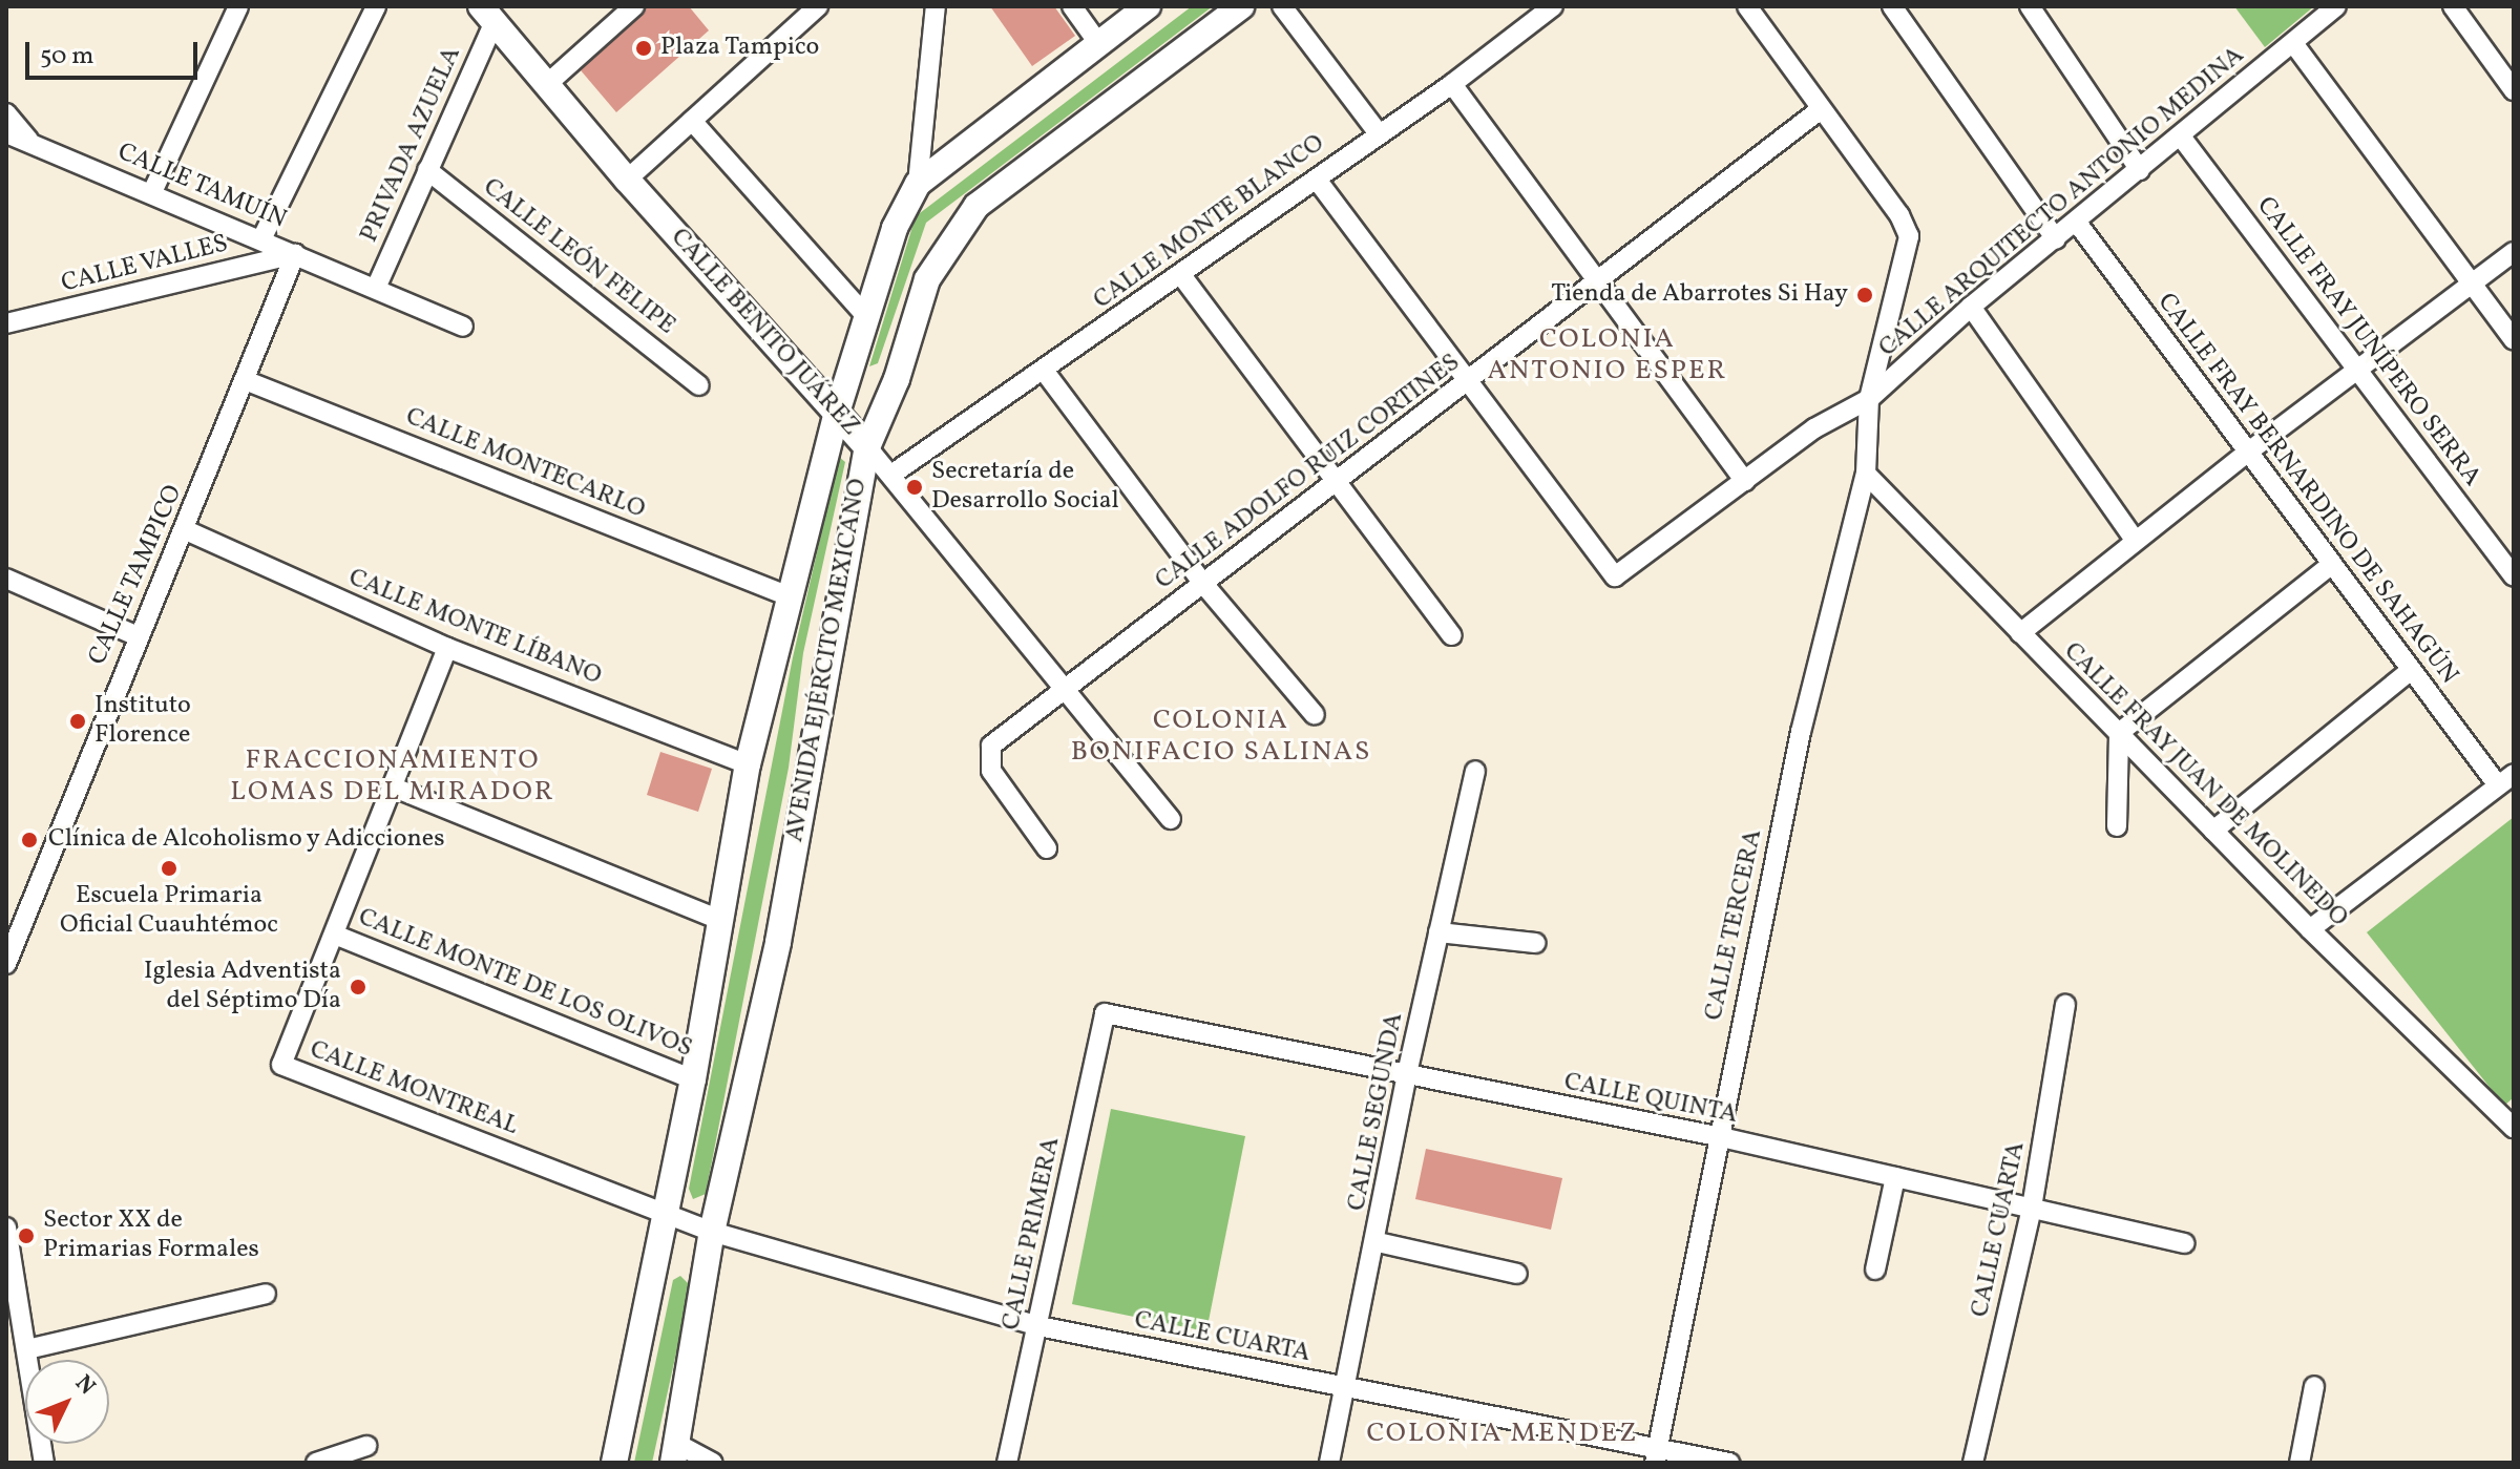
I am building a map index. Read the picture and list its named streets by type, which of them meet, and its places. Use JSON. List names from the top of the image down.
{
  "streets": {
    "main road": ["CALLE BENITO JUÁREZ", "AVENIDA EJÉRCITO MEXICANO"],
    "street": [
      "PRIVADA AZUELA",
      "CALLE TAMUÍN",
      "CALLE ARQUITECTO ANTONIO MEDINA",
      "CALLE MONTE BLANCO",
      "CALLE LEÓN FELIPE",
      "CALLE VALLES",
      "CALLE FRAY JUNÍPERO SERRA",
      "CALLE MONTECARLO",
      "CALLE ADOLFO RUIZ CORTINES",
      "CALLE FRAY BERNARDINO DE SAHAGÚN",
      "CALLE TAMPICO",
      "CALLE MONTE LÍBANO",
      "CALLE FRAY JUAN DE MOLINEDO",
      "CALLE TERCERA",
      "CALLE MONTE DE LOS OLIVOS",
      "CALLE MONTREAL",
      "CALLE QUINTA",
      "CALLE SEGUNDA",
      "CALLE CUARTA",
      "CALLE PRIMERA"
    ]
  },
  "crossings": [
    ["PRIVADA AZUELA", "CALLE TAMUÍN"],
    ["PRIVADA AZUELA", "CALLE LEÓN FELIPE"],
    ["PRIVADA AZUELA", "CALLE BENITO JUÁREZ"],
    ["CALLE TAMUÍN", "CALLE VALLES"],
    ["CALLE TAMUÍN", "CALLE TAMPICO"],
    ["CALLE ARQUITECTO ANTONIO MEDINA", "CALLE FRAY JUNÍPERO SERRA"],
    ["CALLE ARQUITECTO ANTONIO MEDINA", "CALLE ADOLFO RUIZ CORTINES"],
    ["CALLE ARQUITECTO ANTONIO MEDINA", "CALLE FRAY BERNARDINO DE SAHAGÚN"],
    ["CALLE ARQUITECTO ANTONIO MEDINA", "CALLE TERCERA"],
    ["CALLE MONTE BLANCO", "CALLE BENITO JUÁREZ"],
    ["CALLE VALLES", "CALLE TAMPICO"],
    ["CALLE BENITO JUÁREZ", "CALLE ADOLFO RUIZ CORTINES"],
    ["CALLE BENITO JUÁREZ", "AVENIDA EJÉRCITO MEXICANO"],
    ["CALLE MONTECARLO", "CALLE TAMPICO"],
    ["CALLE MONTECARLO", "AVENIDA EJÉRCITO MEXICANO"],
    ["CALLE ADOLFO RUIZ CORTINES", "CALLE TERCERA"],
    ["CALLE TAMPICO", "CALLE MONTE LÍBANO"],
    ["CALLE MONTE LÍBANO", "AVENIDA EJÉRCITO MEXICANO"],
    ["CALLE MONTE LÍBANO", "CALLE MONTREAL"],
    ["AVENIDA EJÉRCITO MEXICANO", "CALLE MONTE DE LOS OLIVOS"],
    ["AVENIDA EJÉRCITO MEXICANO", "CALLE MONTREAL"],
    ["AVENIDA EJÉRCITO MEXICANO", "CALLE CUARTA"],
    ["CALLE FRAY JUAN DE MOLINEDO", "CALLE TERCERA"],
    ["CALLE TERCERA", "CALLE QUINTA"],
    ["CALLE TERCERA", "CALLE CUARTA"],
    ["CALLE MONTE DE LOS OLIVOS", "CALLE MONTREAL"],
    ["CALLE MONTREAL", "CALLE CUARTA"],
    ["CALLE QUINTA", "CALLE SEGUNDA"],
    ["CALLE QUINTA", "CALLE CUARTA"],
    ["CALLE QUINTA", "CALLE PRIMERA"],
    ["CALLE SEGUNDA", "CALLE CUARTA"],
    ["CALLE CUARTA", "CALLE PRIMERA"]
  ],
  "districts": [
    "COLONIA ANTONIO ESPER",
    "COLONIA BONIFACIO SALINAS",
    "FRACCIONAMIENTO LOMAS DEL MIRADOR",
    "COLONIA MENDEZ"
  ],
  "places": [
    "Plaza Tampico",
    "Tienda de Abarrotes Si Hay",
    "Secretaría de Desarrollo Social",
    "Instituto Florence",
    "Clínica de Alcoholismo y Adicciones",
    "Escuela Primaria Oficial Cuauhtémoc",
    "Iglesia Adventista del Séptimo Día",
    "Sector XX de Primarias Formales"
  ],
  "scale_bar": "50 m",
  "north": "top right"
}
